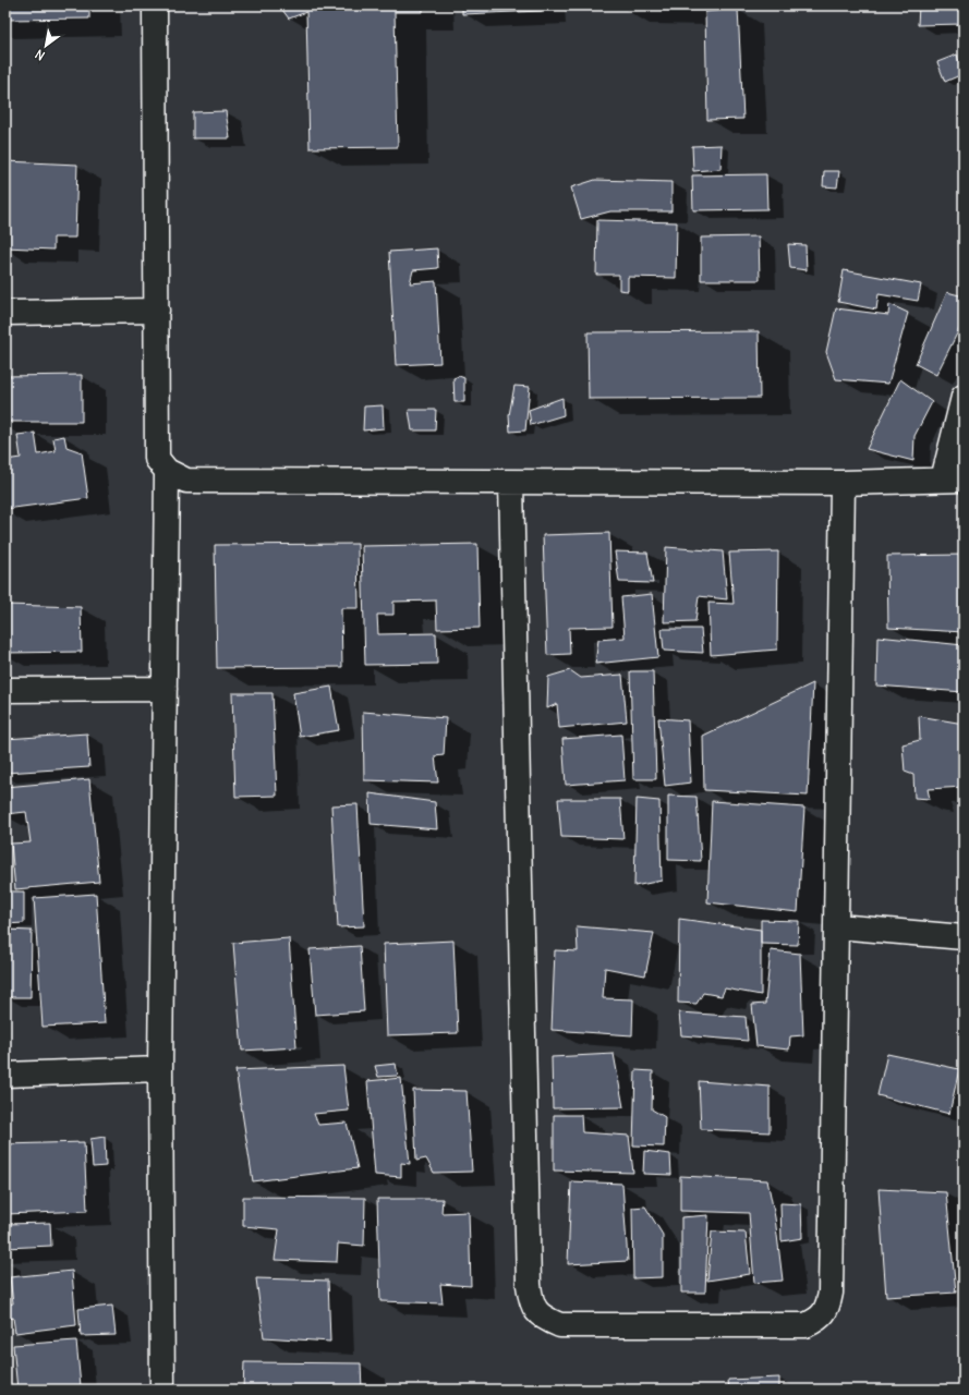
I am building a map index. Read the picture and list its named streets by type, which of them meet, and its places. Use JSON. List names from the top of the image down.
{
  "north": "bottom left"
}
